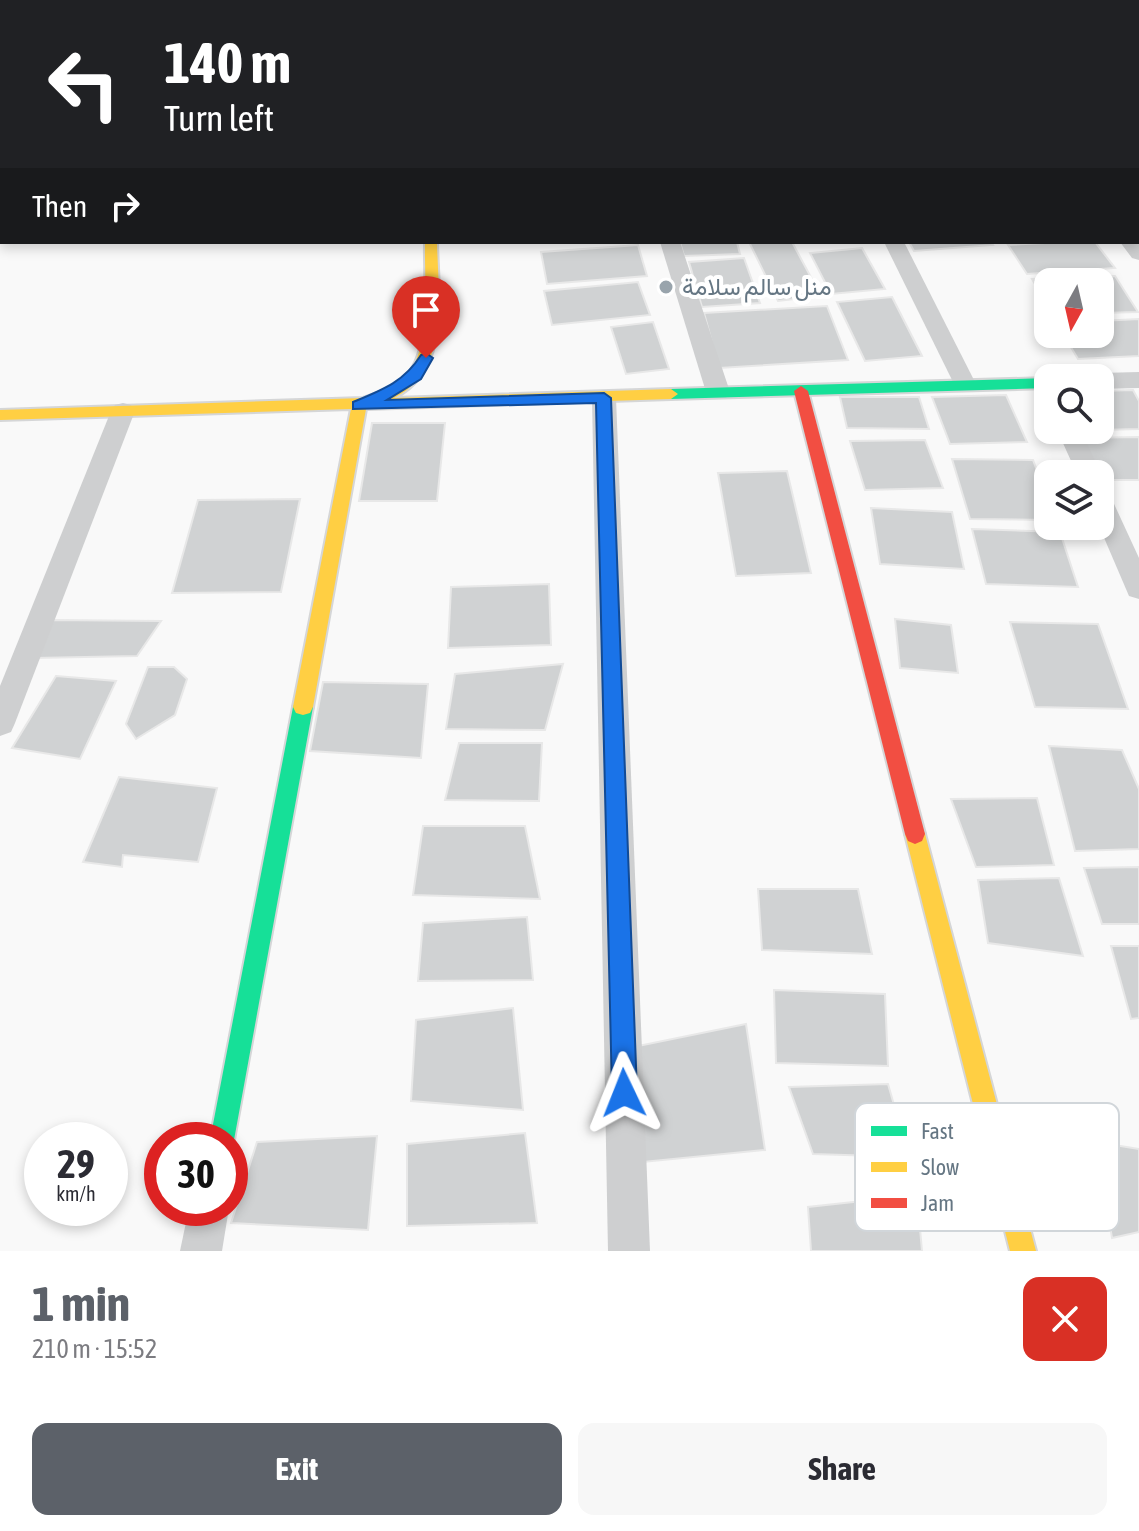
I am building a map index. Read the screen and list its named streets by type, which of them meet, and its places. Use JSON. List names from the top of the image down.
{
  "places": ["منل سالم سلامة"],
  "legend": ["Fast", "Slow", "Jam"],
  "north": "bottom",
  "page": {
    "turn": ["140 m", "Turn left"],
    "then": "Then",
    "speed": "29 km/h",
    "limit": "30",
    "heading": ["1 min", "210 m · 15:52"],
    "buttons": ["Exit", "Share"]
  }
}
